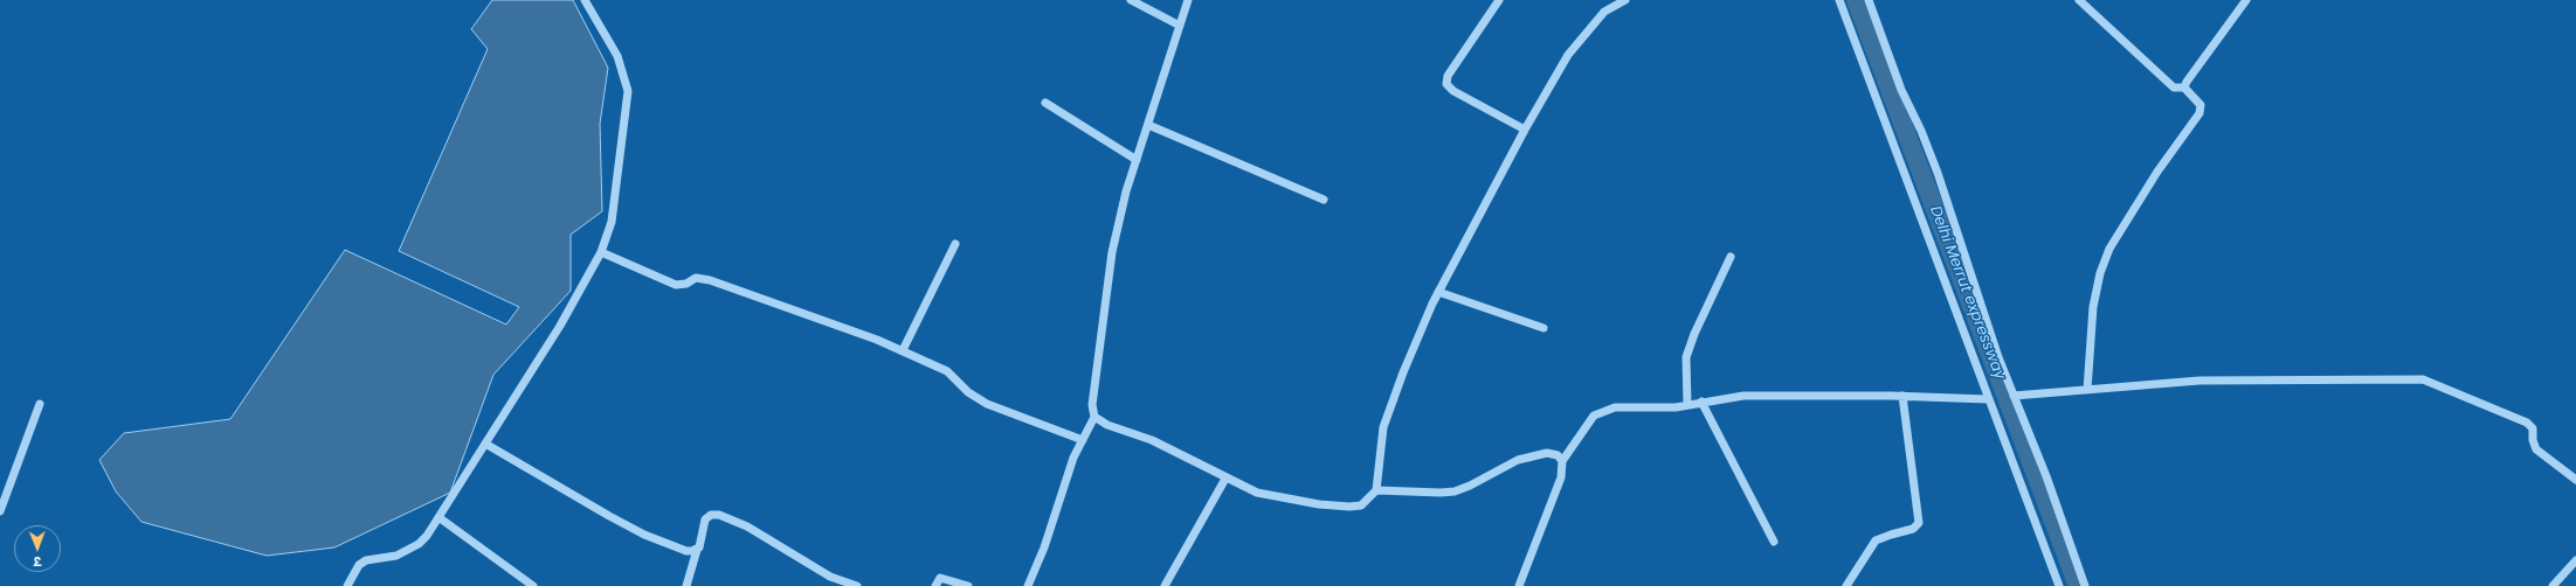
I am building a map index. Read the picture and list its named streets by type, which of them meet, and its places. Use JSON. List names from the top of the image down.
{
  "water": ["Delhi Merrut expressway"],
  "north": "bottom"
}
